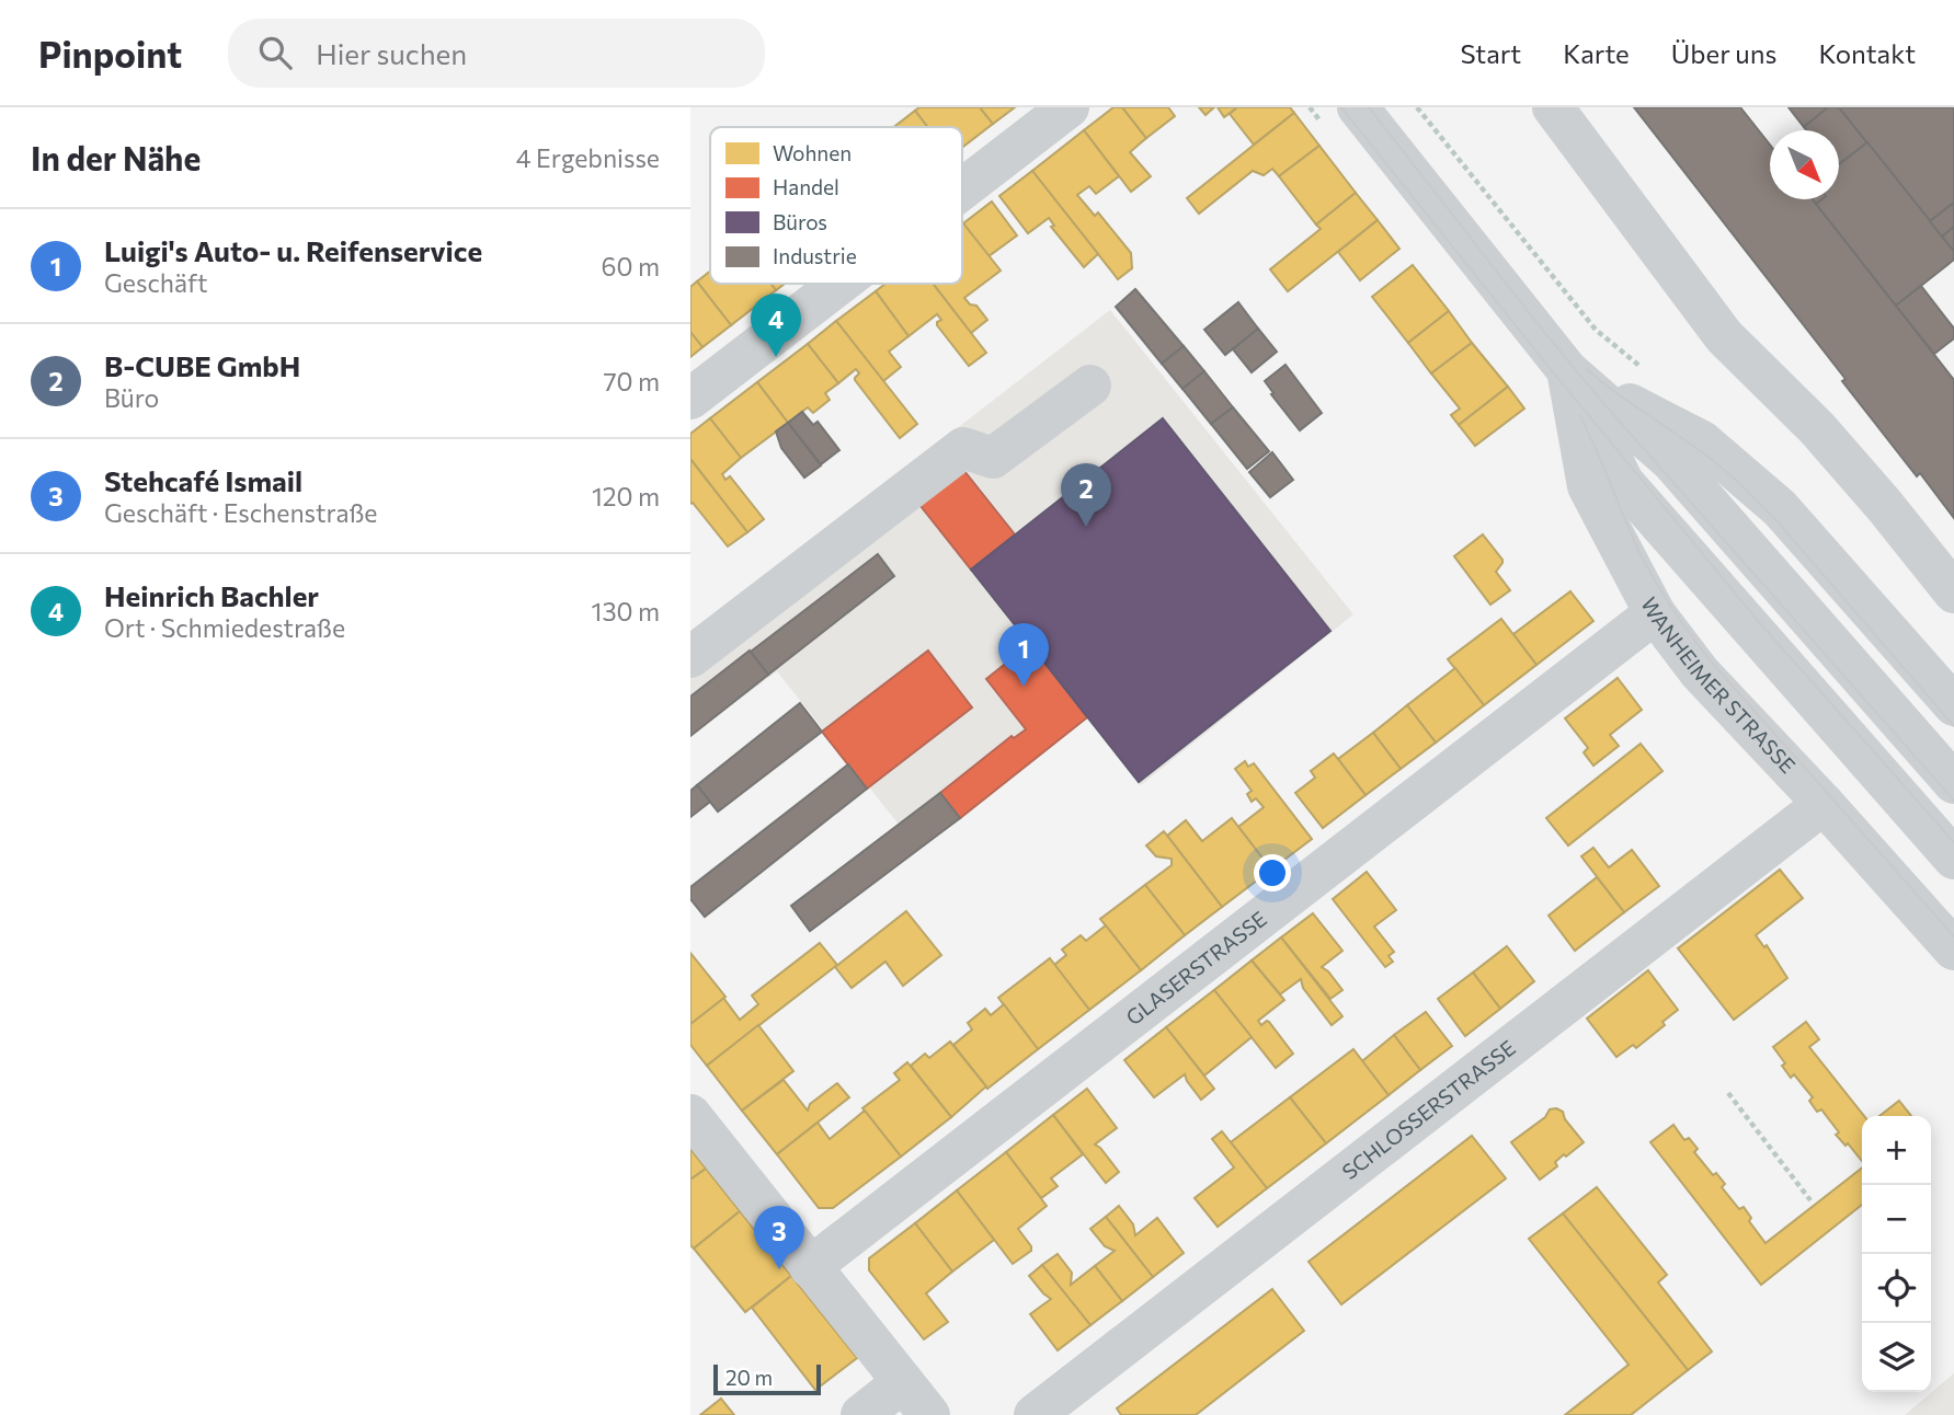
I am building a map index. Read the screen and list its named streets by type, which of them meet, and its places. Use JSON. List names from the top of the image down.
{
  "streets": {
    "street": ["WANHEIMER STRASSE", "GLASERSTRASSE", "SCHLOSSERSTRASSE"]
  },
  "crossings": [
    ["WANHEIMER STRASSE", "GLASERSTRASSE"],
    ["WANHEIMER STRASSE", "SCHLOSSERSTRASSE"]
  ],
  "legend": [
    "Wohnen",
    "Handel",
    "Büros",
    "Industrie"
  ],
  "scale_bar": "20 m",
  "north": "bottom right",
  "page": {
    "header": "Pinpoint",
    "search": "Hier suchen",
    "nav": [
      "Start",
      "Karte",
      "Über uns",
      "Kontakt"
    ],
    "heading": ["In der Nähe", "4 Ergebnisse"],
    "list": [
      {
        "mark": "1",
        "name": "Luigi's Auto- u. Reifenservice",
        "note": "Geschäft",
        "value": "60 m"
      },
      {
        "mark": "2",
        "name": "B-CUBE GmbH",
        "note": "Büro",
        "value": "70 m"
      },
      {
        "mark": "3",
        "name": "Stehcafé Ismail",
        "note": "Geschäft · Eschenstraße",
        "value": "120 m"
      },
      {
        "mark": "4",
        "name": "Heinrich Bachler",
        "note": "Ort · Schmiedestraße",
        "value": "130 m"
      }
    ],
    "pins": [
      "4",
      "2",
      "1",
      "3"
    ],
    "map_buttons": ["+", "−"],
    "scale": "20 m"
  }
}
